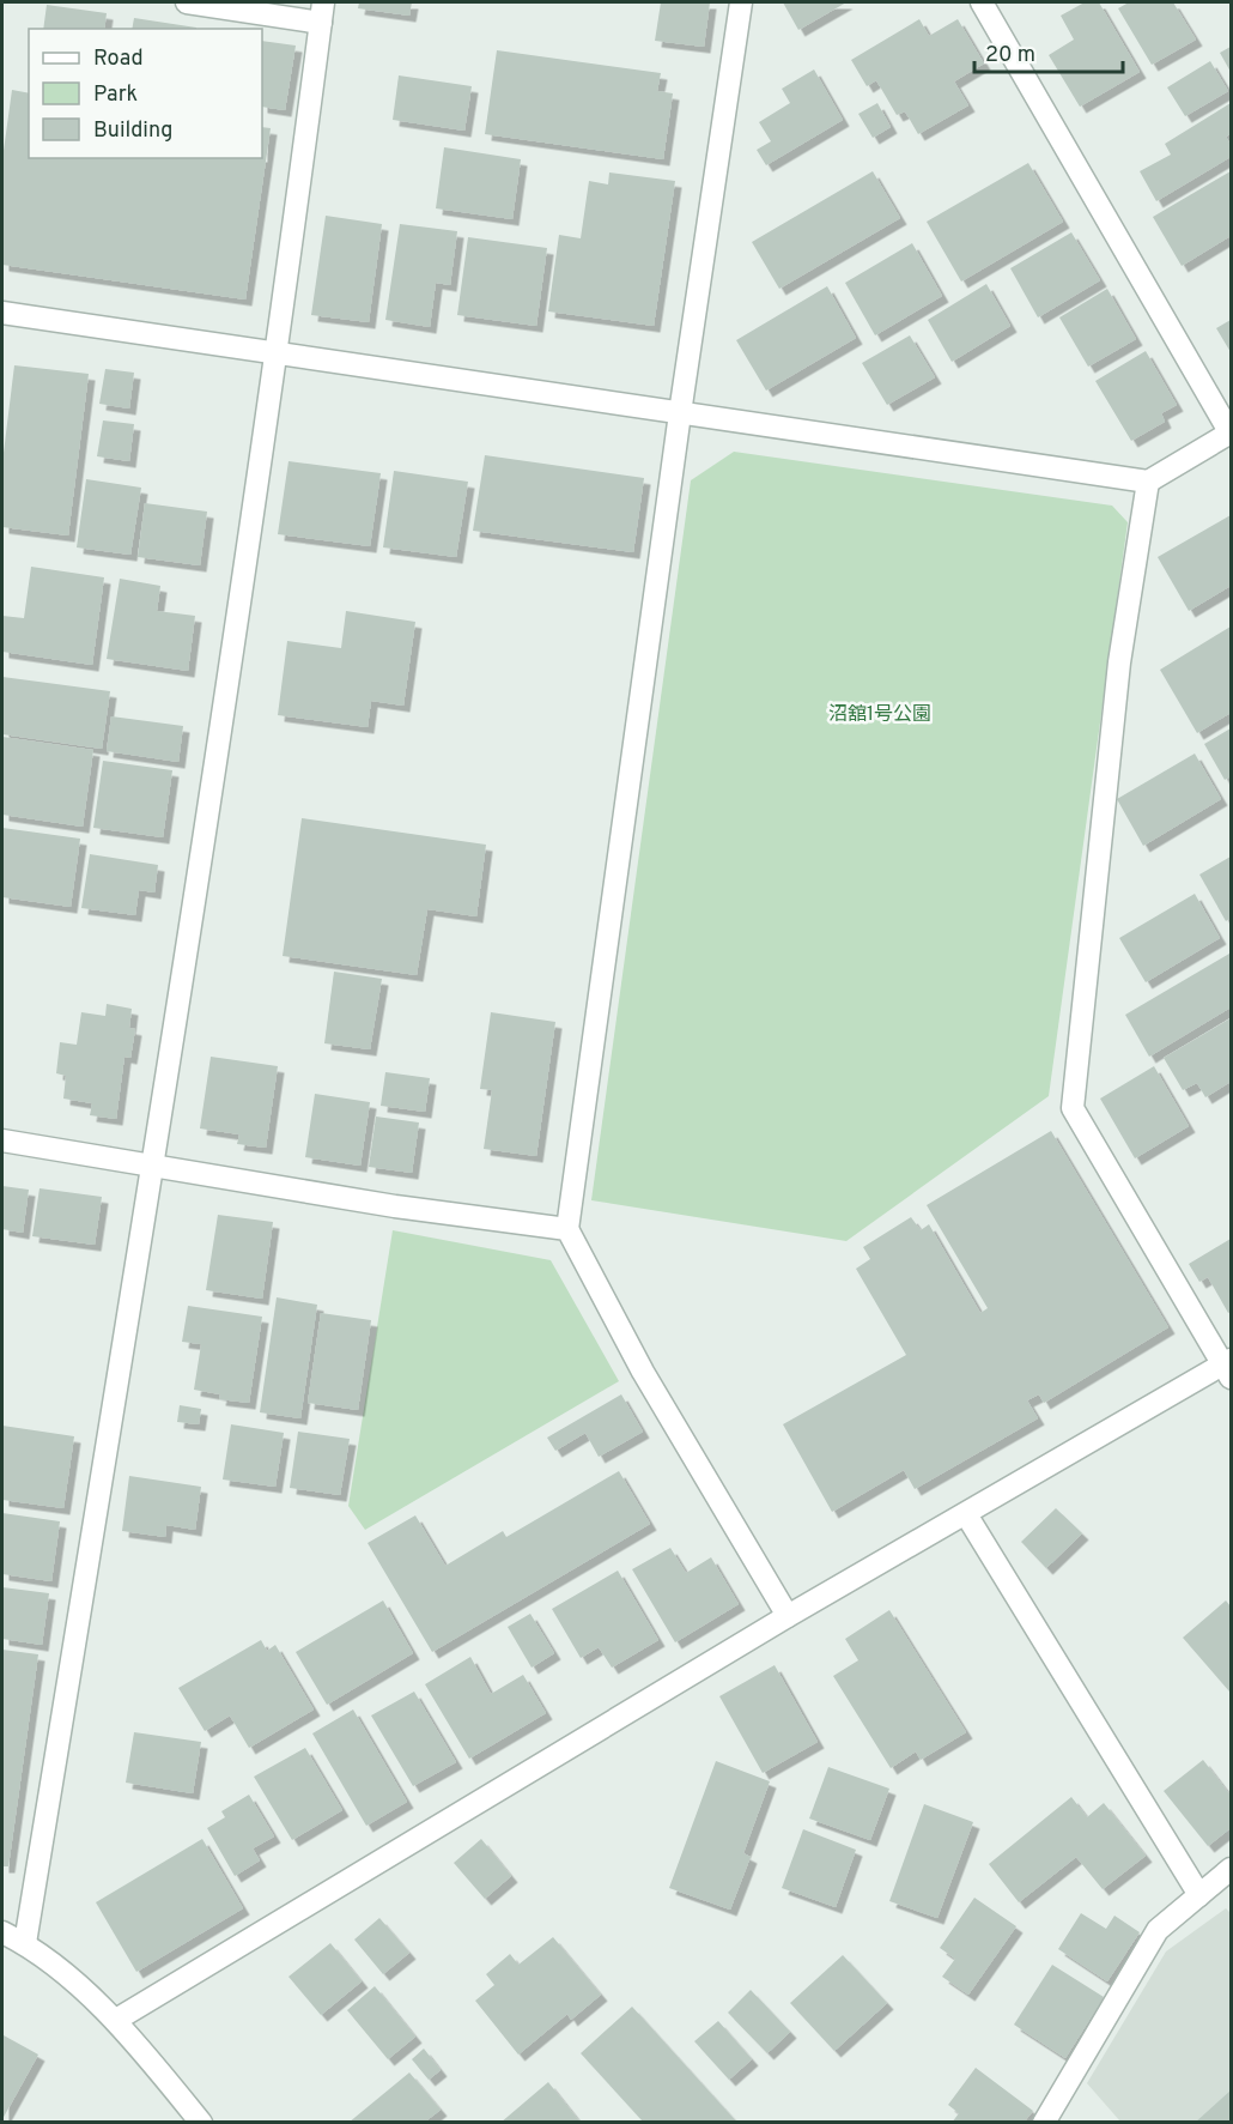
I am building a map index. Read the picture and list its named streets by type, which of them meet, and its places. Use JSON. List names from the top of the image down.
{
  "parks": ["沼舘1号公園"],
  "legend": ["Road", "Park", "Building"],
  "scale_bar": "20 m"
}
